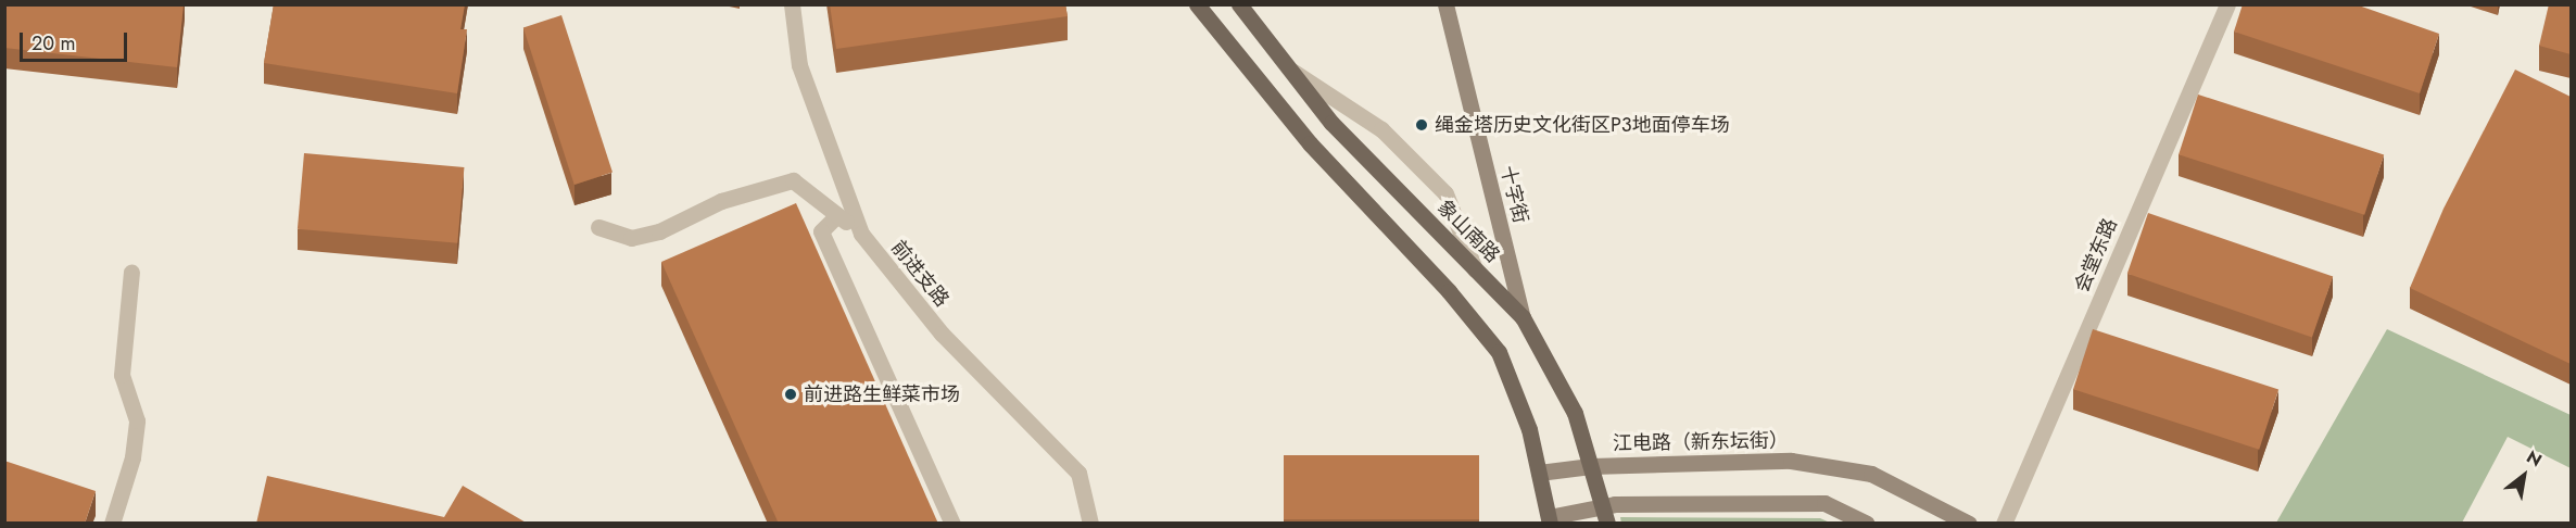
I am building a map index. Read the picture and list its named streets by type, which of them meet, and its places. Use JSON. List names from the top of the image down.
{
  "streets": {
    "main road": ["象山南路"],
    "street": [
      "十字街",
      "会堂东路",
      "前进支路",
      "江电路（新东坛街）"
    ]
  },
  "crossings": [
    ["十字街", "象山南路"],
    ["象山南路", "江电路（新东坛街）"]
  ],
  "places": ["绳金塔历史文化街区P3地面停车场", "前进路生鲜菜市场"],
  "scale_bar": "20 m",
  "north": "top right"
}
